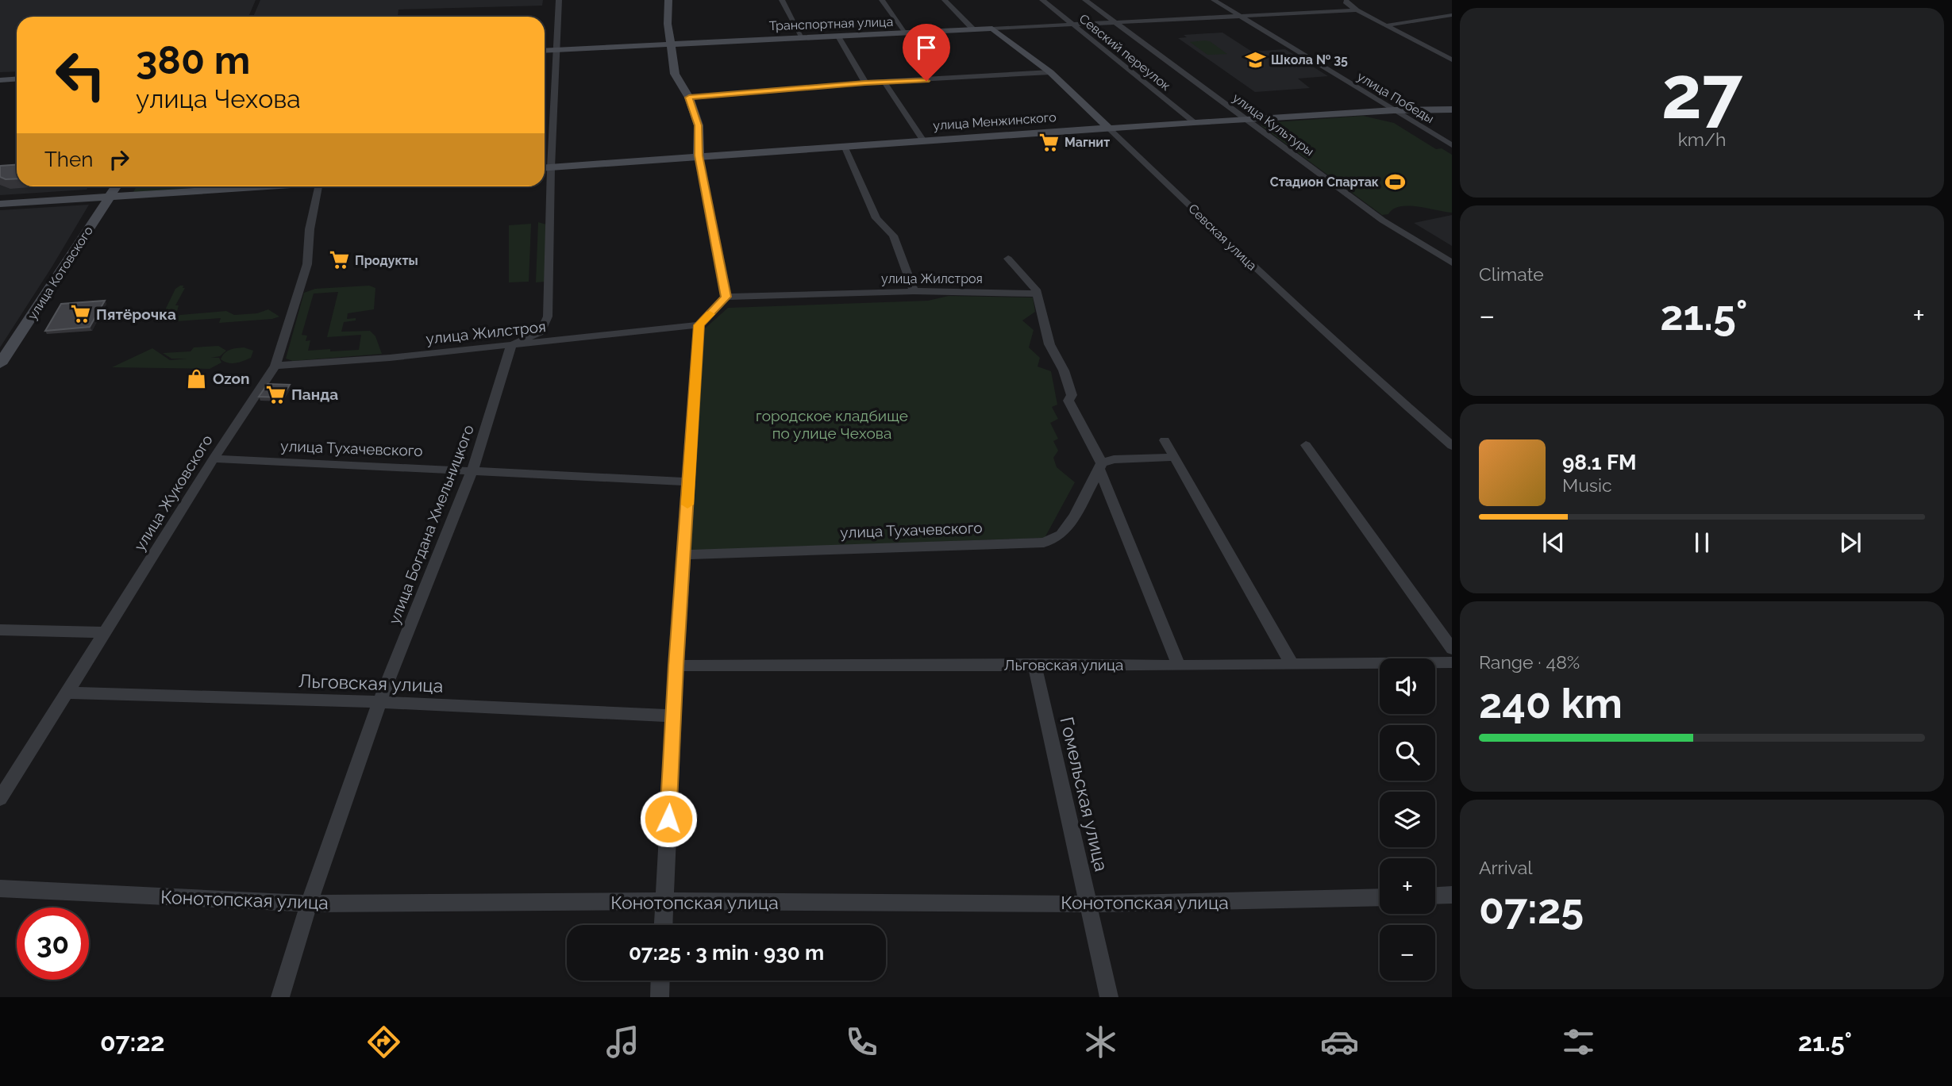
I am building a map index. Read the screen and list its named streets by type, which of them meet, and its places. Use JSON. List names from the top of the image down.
{
  "streets": {
    "street": [
      "Транспортная улица",
      "Севский переулок",
      "улица Победы",
      "улица Менжинского",
      "улица Культуры",
      "Севская улица",
      "улица Котовского",
      "улица Жилстроя",
      "улица Тухачевского",
      "улица Жуковского",
      "улица Богдана Хмельницкого",
      "Льговская улица",
      "Гомельская улица",
      "Конотопская улица"
    ]
  },
  "crossings": [
    ["Транспортная улица", "Севский переулок"],
    ["Транспортная улица", "улица Победы"],
    ["Транспортная улица", "улица Культуры"],
    ["Транспортная улица", "Севская улица"],
    ["Севский переулок", "улица Менжинского"],
    ["улица Победы", "улица Менжинского"],
    ["улица Менжинского", "улица Культуры"],
    ["улица Менжинского", "Севская улица"],
    ["улица Жилстроя", "улица Жуковского"],
    ["улица Жилстроя", "улица Богдана Хмельницкого"],
    ["улица Тухачевского", "улица Жуковского"],
    ["улица Тухачевского", "улица Богдана Хмельницкого"],
    ["улица Жуковского", "Льговская улица"],
    ["улица Богдана Хмельницкого", "Льговская улица"],
    ["улица Богдана Хмельницкого", "Конотопская улица"],
    ["Льговская улица", "Гомельская улица"],
    ["Гомельская улица", "Конотопская улица"]
  ],
  "parks": ["городское кладбище по улице Чехова"],
  "places": {
    "school or university": ["Школа № 35"],
    "supermarket": [
      "Магнит",
      "Продукты",
      "Пятёрочка",
      "Панда"
    ],
    "sports": ["Стадион Спартак"],
    "shop": ["Ozon"]
  },
  "page": {
    "tile": [
      ["27", "km/h"],
      "Climate",
      ["Range · 48%", "240 km"],
      ["Arrival", "07:25"]
    ],
    "turn": ["380 m", "улица Чехова"],
    "then": "Then",
    "heat": ["−", "21.5°", "+"],
    "song": ["98.1 FM", "Music"],
    "map_buttons": ["+", "−"],
    "limit": "30",
    "trip": "07:25 · 3 min · 930 m",
    "tabs": ["07:22", "21.5°"]
  }
}
